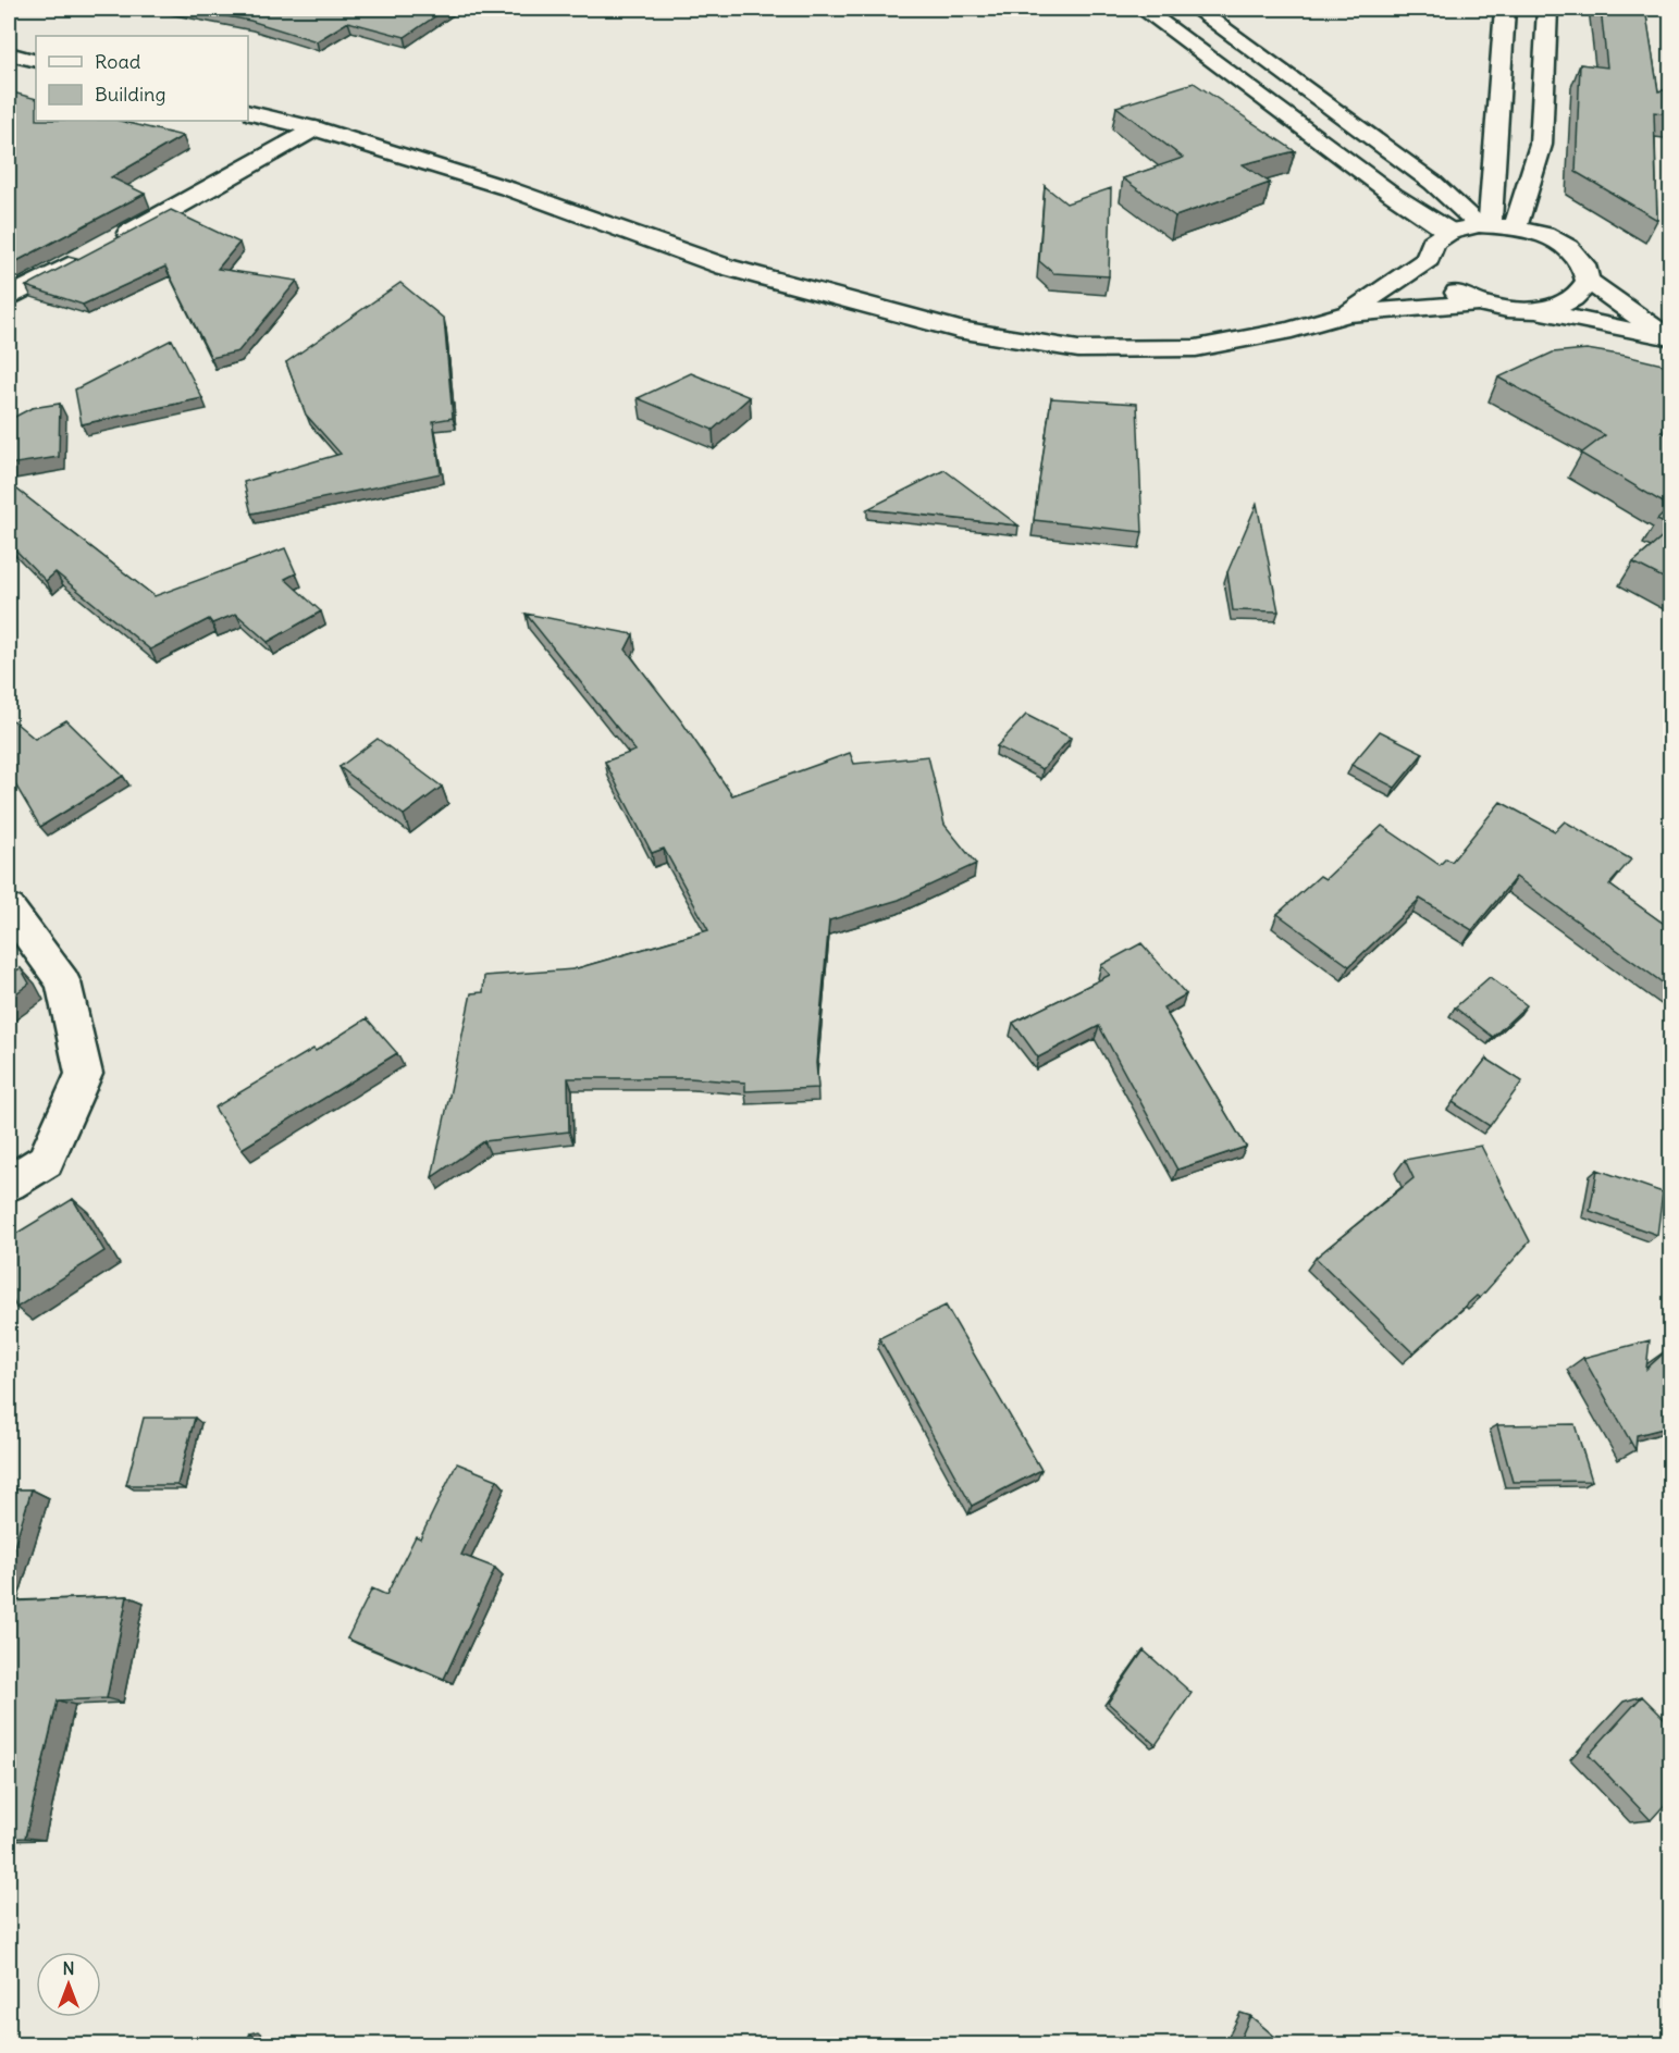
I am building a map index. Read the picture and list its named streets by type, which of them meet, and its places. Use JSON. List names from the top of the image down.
{
  "legend": ["Road", "Building"],
  "north": "top"
}
